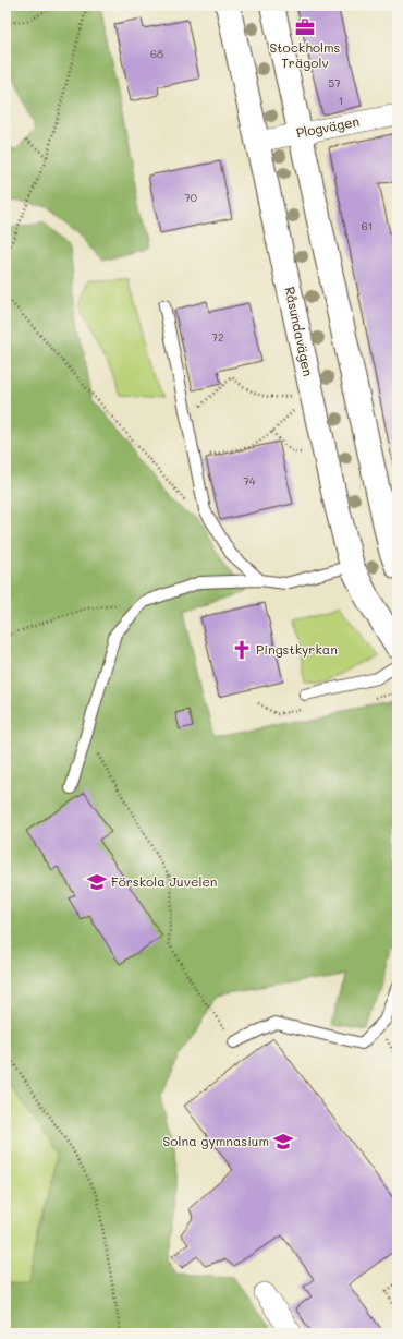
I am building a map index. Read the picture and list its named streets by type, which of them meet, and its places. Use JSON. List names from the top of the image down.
{
  "streets": {
    "street": ["Plogvägen", "Råsundavägen"]
  },
  "crossings": [
    ["Plogvägen", "Råsundavägen"]
  ],
  "places": {
    "office": ["Stockholms Trägolv"],
    "church": ["Pingstkyrkan"],
    "school or university": ["Förskola Juvelen", "Solna gymnasium"]
  },
  "house_numbers": [
    "68",
    "57",
    "1",
    "70",
    "61",
    "72",
    "74"
  ]
}
